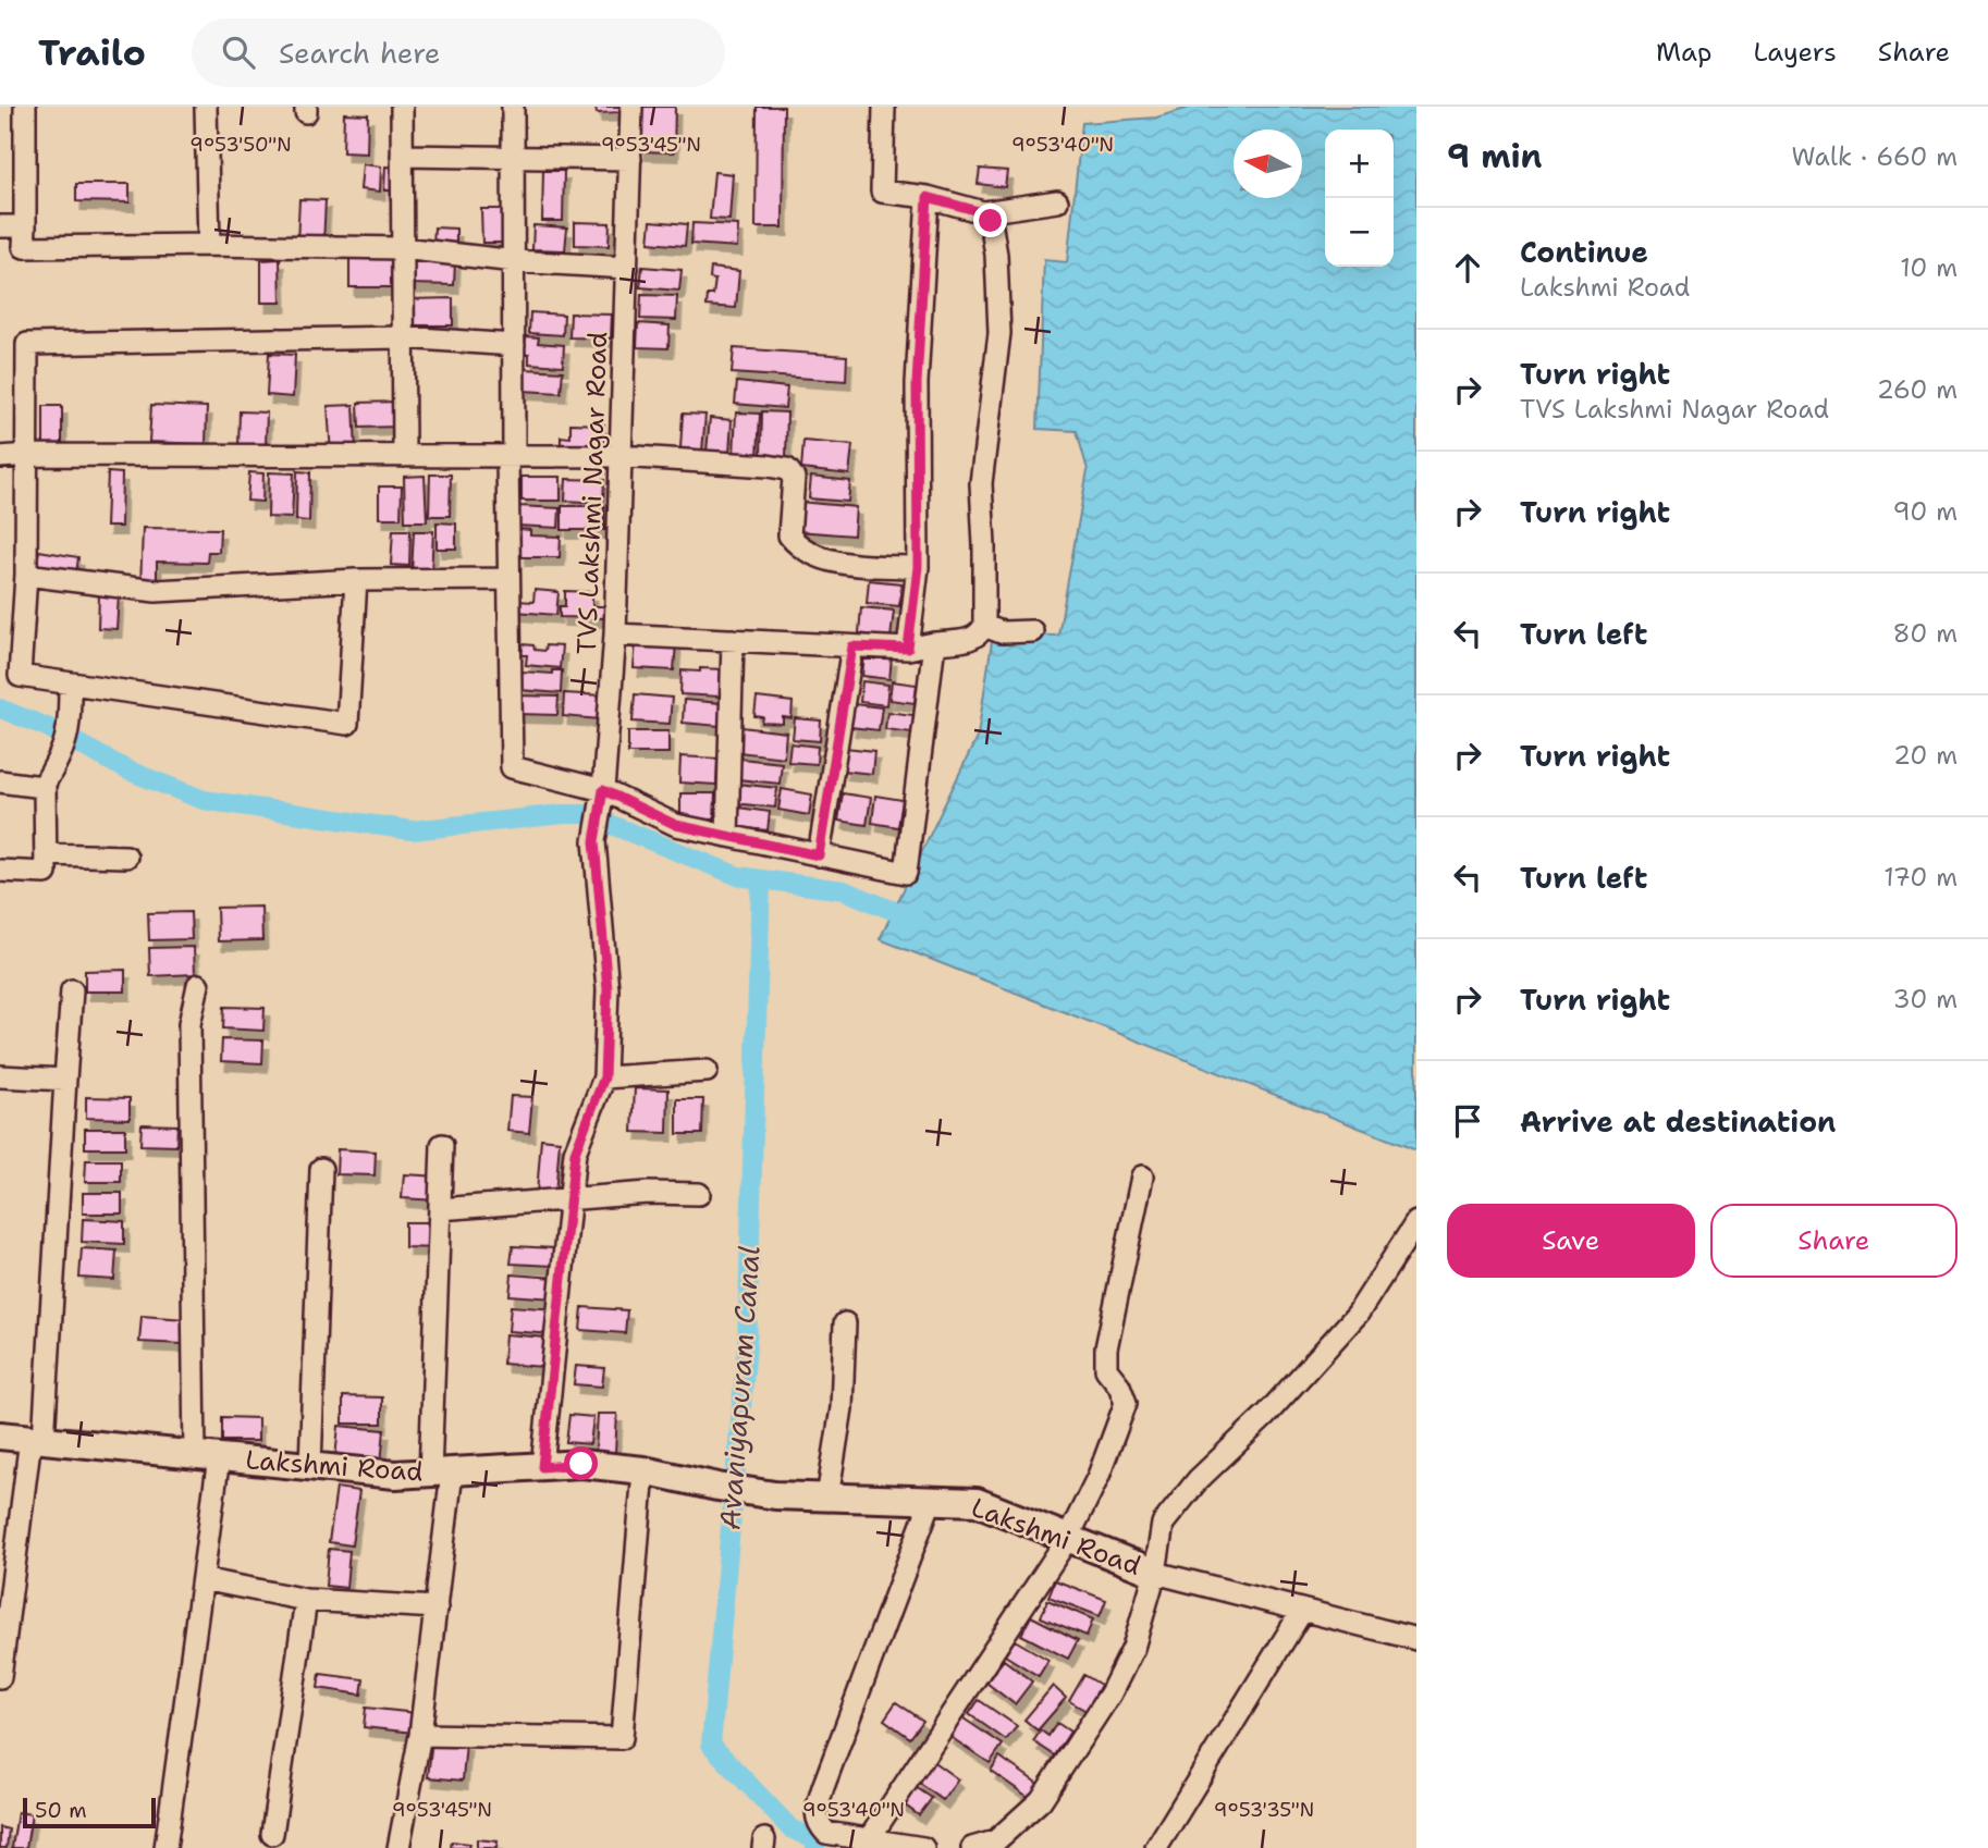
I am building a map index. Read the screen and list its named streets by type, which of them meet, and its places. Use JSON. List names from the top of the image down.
{
  "streets": {
    "street": ["TVS Lakshmi Nagar Road", "Lakshmi Road"]
  },
  "crossings": [
    ["TVS Lakshmi Nagar Road", "Lakshmi Road"]
  ],
  "water": ["Avaniyapuram Canal"],
  "scale_bar": "50 m",
  "north": "left",
  "page": {
    "header": "Trailo",
    "search": "Search here",
    "nav": ["Map", "Layers", "Share"],
    "heading": ["9 min", "Walk · 660 m"],
    "map_buttons": ["+", "−"],
    "list": [
      ["Continue", "Lakshmi Road", "10 m"],
      ["Turn right", "TVS Lakshmi Nagar Road", "260 m"],
      ["Turn right", "90 m"],
      ["Turn left", "80 m"],
      ["Turn right", "20 m"],
      ["Turn left", "170 m"],
      ["Turn right", "30 m"],
      "Arrive at destination"
    ],
    "buttons": ["Save", "Share"],
    "scale": "50 m"
  },
  "coordinates": [
    "9°53'50\"N",
    "9°53'45\"N",
    "9°53'40\"N",
    "9°53'35\"N"
  ]
}
